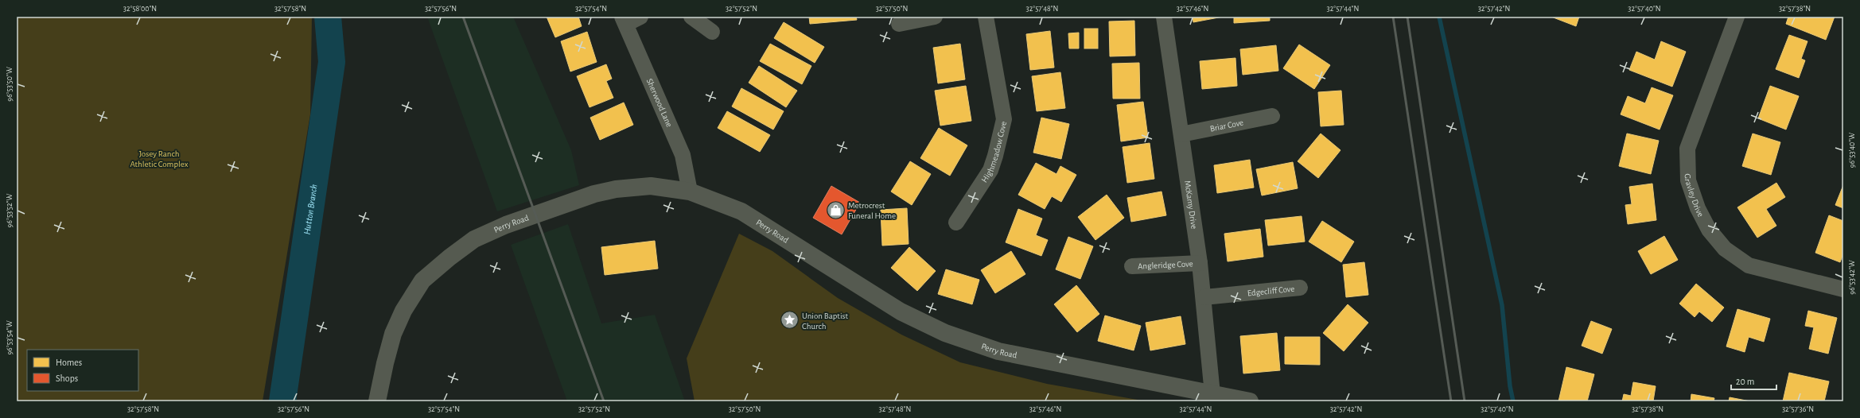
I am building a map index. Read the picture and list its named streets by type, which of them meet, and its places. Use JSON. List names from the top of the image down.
{
  "streets": {
    "street": [
      "Sherwood Lane",
      "Briar Cove",
      "Highmeadow Cove",
      "Gravley Drive",
      "McKamy Drive",
      "Perry Road",
      "Angleridge Cove",
      "Edgecliff Cove"
    ]
  },
  "crossings": [
    ["Sherwood Lane", "Perry Road"],
    ["Briar Cove", "McKamy Drive"],
    ["McKamy Drive", "Perry Road"],
    ["McKamy Drive", "Angleridge Cove"],
    ["McKamy Drive", "Edgecliff Cove"]
  ],
  "water": ["Hutton Branch"],
  "parks": ["Josey Ranch Athletic Complex"],
  "places": {
    "shop": ["Metrocrest Funeral Home"],
    "place": ["Union Baptist Church"]
  },
  "legend": ["Homes", "Shops"],
  "scale_bar": "20 m",
  "coordinates": [
    "32°58'00\"N",
    "32°57'58\"N",
    "32°57'56\"N",
    "32°57'54\"N",
    "32°57'52\"N",
    "32°57'50\"N",
    "32°57'48\"N",
    "32°57'46\"N",
    "32°57'44\"N",
    "32°57'42\"N",
    "32°57'40\"N",
    "32°57'38\"N",
    "96°53'50\"W",
    "96°53'40\"W",
    "96°53'52\"W",
    "96°53'42\"W",
    "96°53'54\"W",
    "32°57'36\"N"
  ]
}
